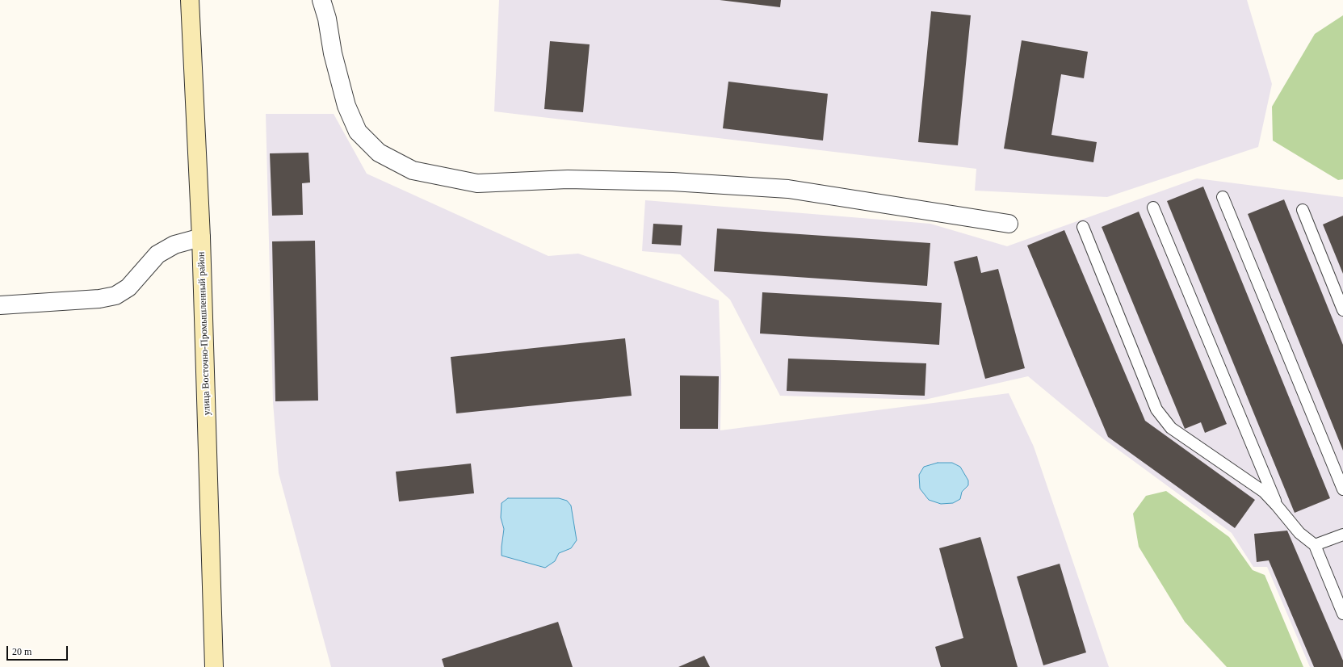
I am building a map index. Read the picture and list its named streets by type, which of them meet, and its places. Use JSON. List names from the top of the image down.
{
  "streets": {
    "street": ["улица Восточно-Промышленный район"]
  },
  "scale_bar": "20 m"
}
